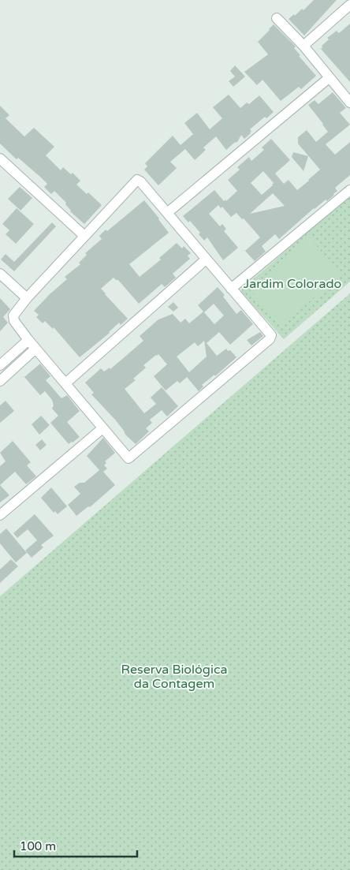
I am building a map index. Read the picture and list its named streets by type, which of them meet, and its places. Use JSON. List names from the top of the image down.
{
  "parks": ["Jardim Colorado", "Reserva Biológica da Contagem"],
  "scale_bar": "100 m"
}
